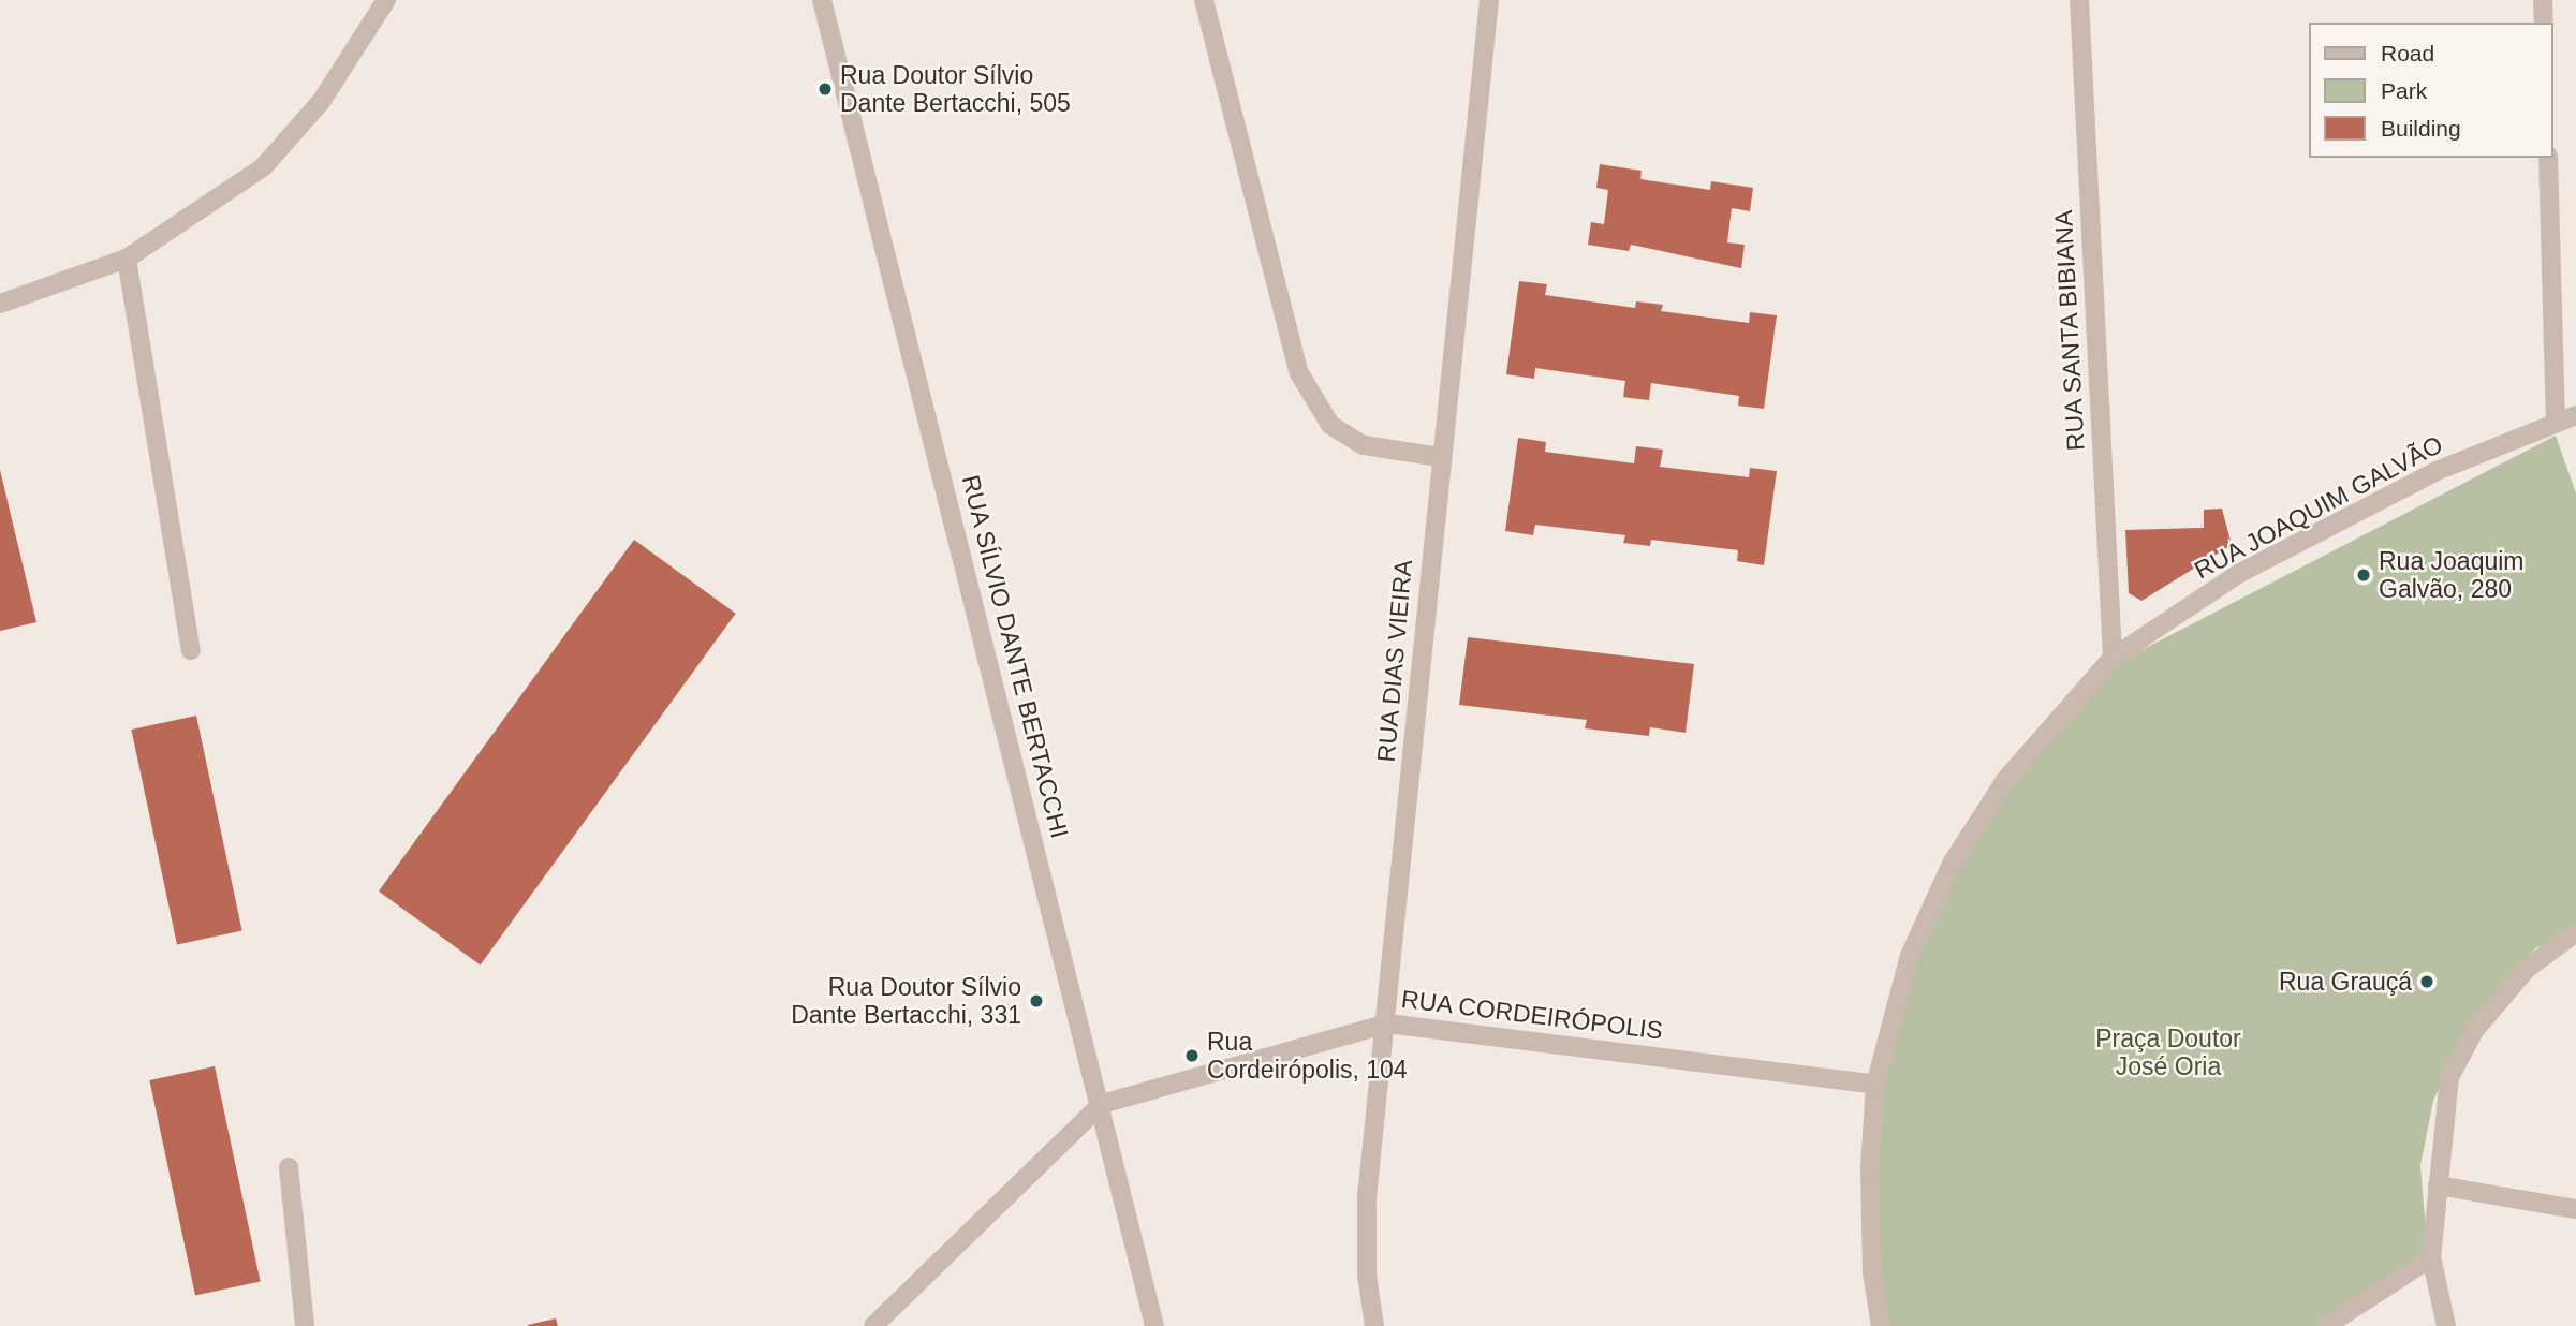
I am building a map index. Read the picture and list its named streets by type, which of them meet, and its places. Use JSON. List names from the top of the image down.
{
  "streets": {
    "street": [
      "RUA SANTA BIBIANA",
      "RUA JOAQUIM GALVÃO",
      "RUA SÍLVIO DANTE BERTACCHI",
      "RUA DIAS VIEIRA",
      "RUA CORDEIRÓPOLIS"
    ]
  },
  "crossings": [
    ["RUA SANTA BIBIANA", "RUA JOAQUIM GALVÃO"],
    ["RUA JOAQUIM GALVÃO", "RUA CORDEIRÓPOLIS"],
    ["RUA SÍLVIO DANTE BERTACCHI", "RUA CORDEIRÓPOLIS"],
    ["RUA DIAS VIEIRA", "RUA CORDEIRÓPOLIS"]
  ],
  "parks": ["Praça Doutor José Oria"],
  "places": [
    "Rua Doutor Sílvio Dante Bertacchi, 505",
    "Rua Joaquim Galvão, 280",
    "Rua Grauçá",
    "Rua Doutor Sílvio Dante Bertacchi, 331",
    "Rua Cordeirópolis, 104"
  ],
  "legend": ["Road", "Park", "Building"]
}
